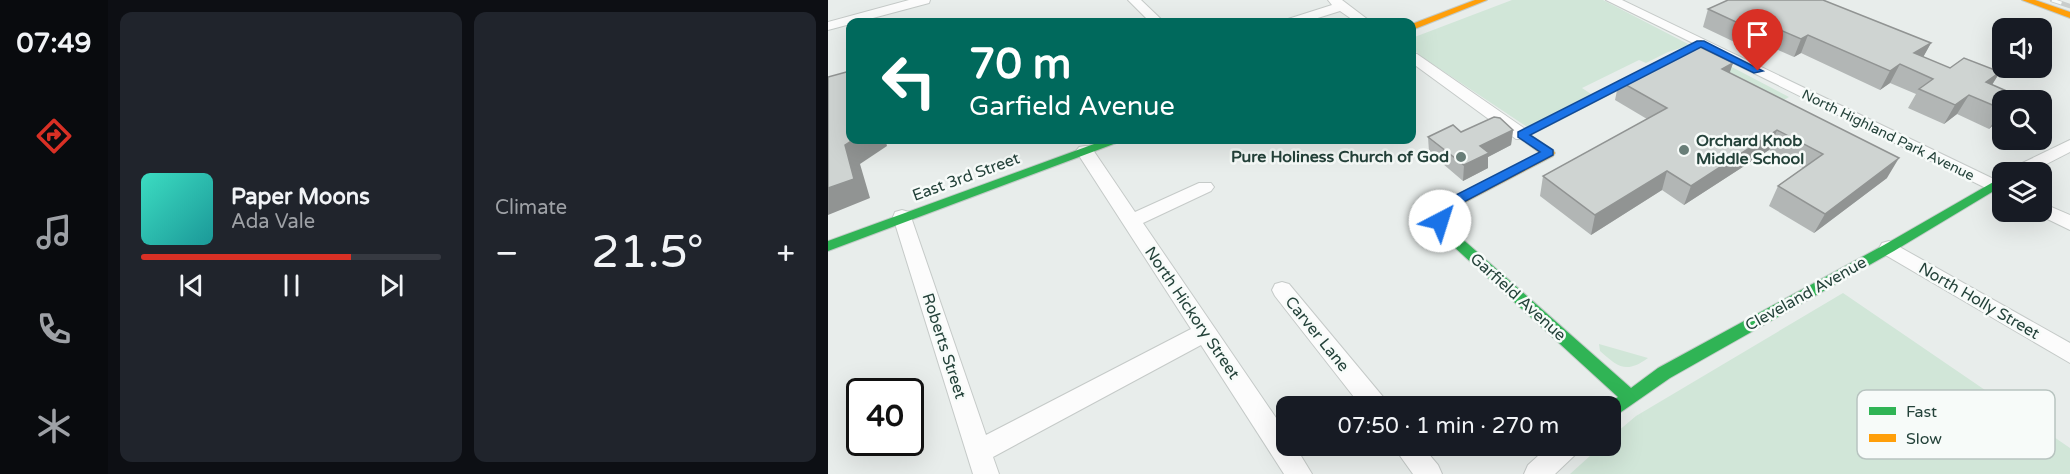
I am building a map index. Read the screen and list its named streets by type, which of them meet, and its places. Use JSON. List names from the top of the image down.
{
  "streets": {
    "street": [
      "North Highland Park Avenue",
      "East 3rd Street",
      "Cleveland Avenue",
      "Garfield Avenue",
      "North Holly Street",
      "North Hickory Street",
      "Carver Lane",
      "Roberts Street"
    ]
  },
  "crossings": [
    ["East 3rd Street", "North Hickory Street"],
    ["East 3rd Street", "Roberts Street"],
    ["Cleveland Avenue", "Garfield Avenue"],
    ["Cleveland Avenue", "North Holly Street"]
  ],
  "places": ["Orchard Knob Middle School", "Pure Holiness Church of God"],
  "legend": ["Fast", "Slow"],
  "page": {
    "tabs": "07:49",
    "tile": "Climate",
    "turn": ["70 m", "Garfield Avenue"],
    "song": ["Paper Moons", "Ada Vale"],
    "heat": ["−", "21.5°", "+"],
    "limit": "40",
    "trip": "07:50 · 1 min · 270 m"
  }
}
